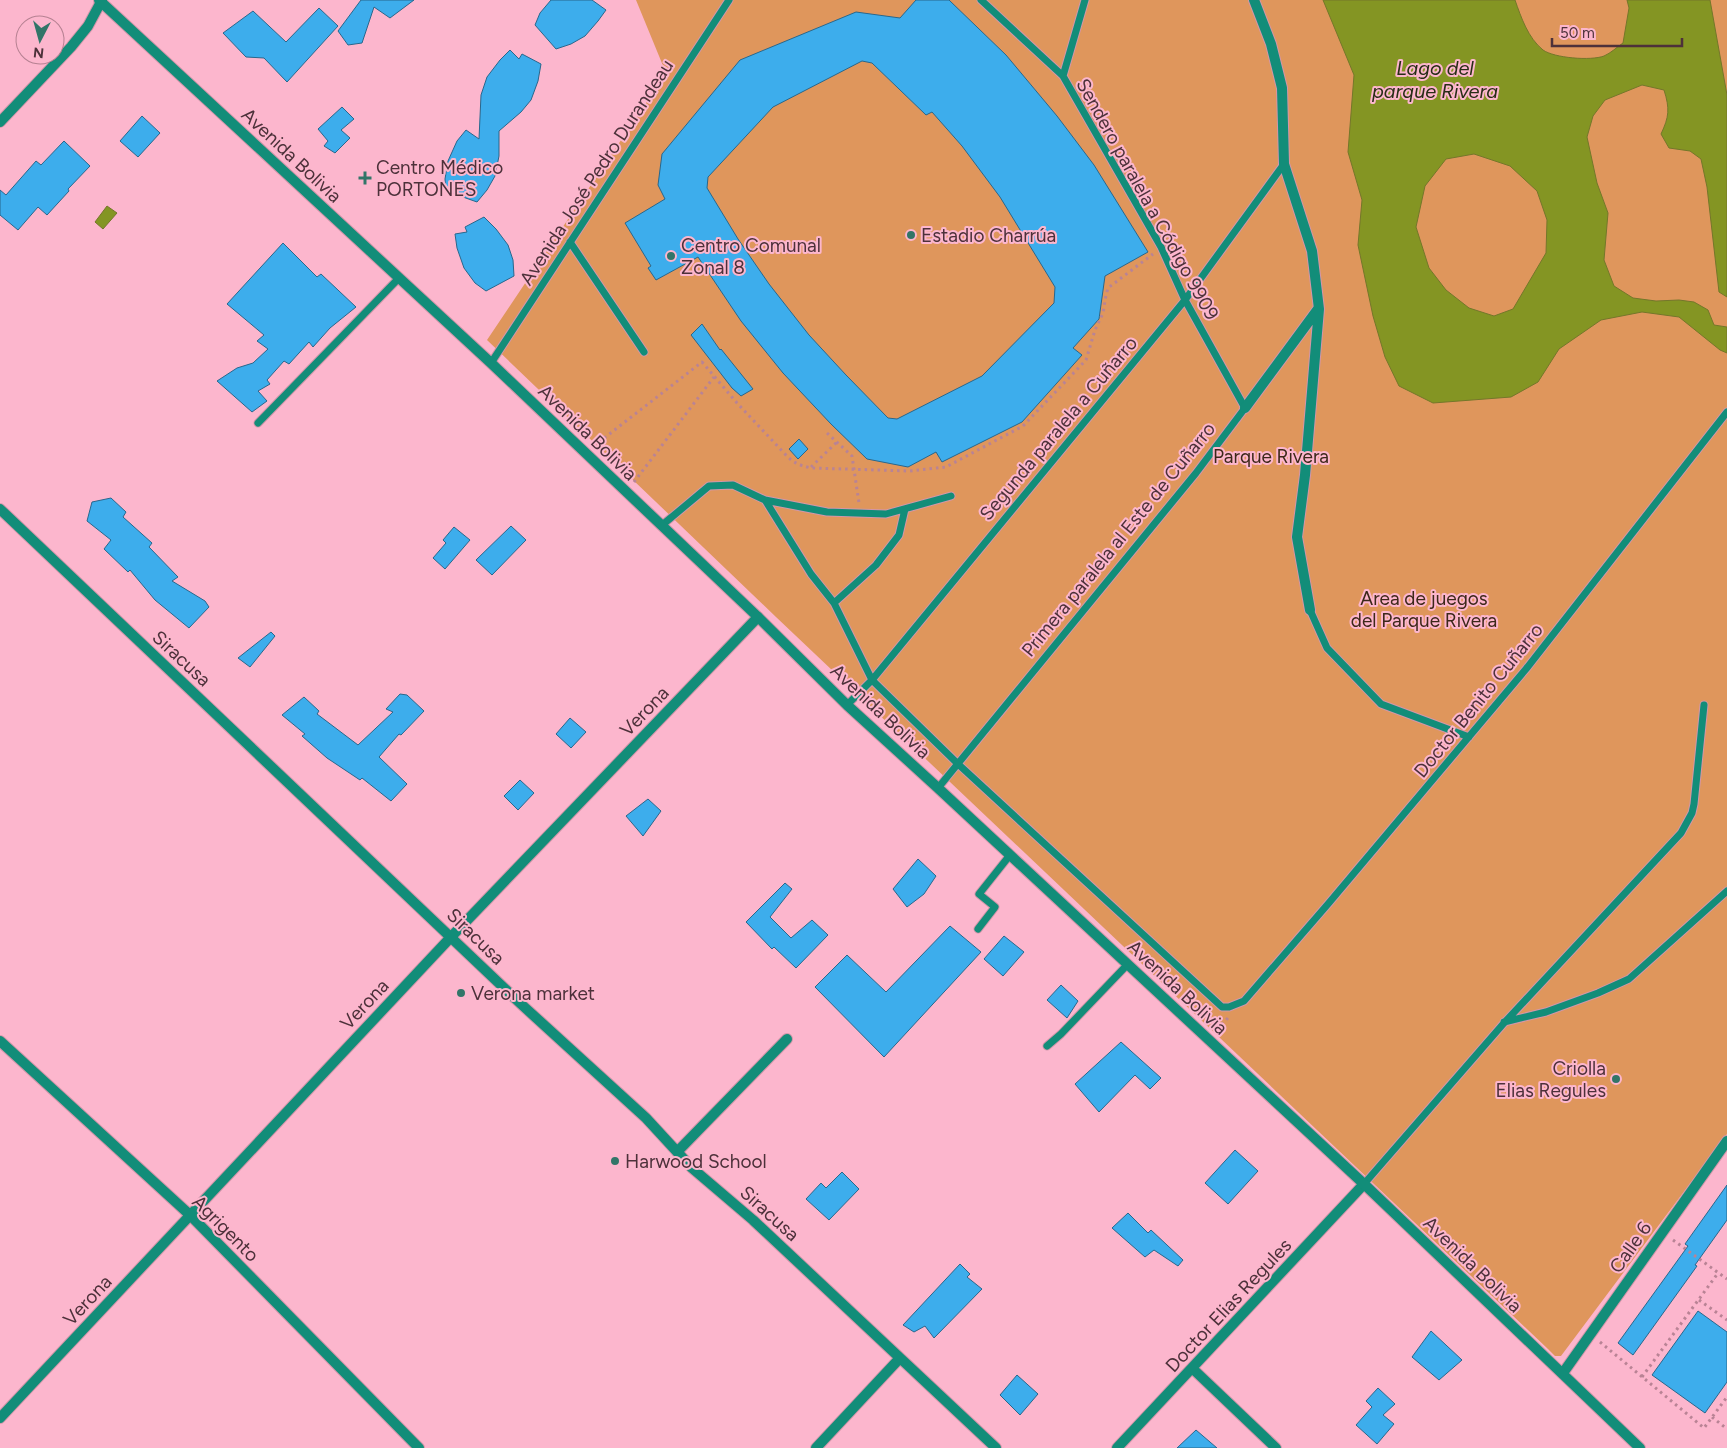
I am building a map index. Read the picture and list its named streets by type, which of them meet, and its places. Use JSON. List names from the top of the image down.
{
  "streets": {
    "street": [
      "Avenida Bolivia",
      "Primera paralela al Este de Cuñarro",
      "Siracusa",
      "Verona",
      "Agrigento",
      "Calle 6",
      "Doctor Elias Regules"
    ],
    "lane": [
      "Avenida José Pedro Durandeau",
      "Sendero paralela a Código 9909",
      "Segunda paralela a Cuñarro",
      "Doctor Benito Cuñarro"
    ]
  },
  "crossings": [
    ["Avenida Bolivia", "Avenida José Pedro Durandeau"],
    ["Avenida Bolivia", "Segunda paralela a Cuñarro"],
    ["Avenida Bolivia", "Primera paralela al Este de Cuñarro"],
    ["Avenida Bolivia", "Verona"],
    ["Avenida Bolivia", "Calle 6"],
    ["Avenida Bolivia", "Doctor Elias Regules"],
    ["Sendero paralela a Código 9909", "Segunda paralela a Cuñarro"],
    ["Sendero paralela a Código 9909", "Primera paralela al Este de Cuñarro"],
    ["Primera paralela al Este de Cuñarro", "Doctor Benito Cuñarro"],
    ["Siracusa", "Verona"],
    ["Verona", "Agrigento"]
  ],
  "water": ["Lago del parque Rivera"],
  "parks": ["Parque Rivera", "Area de juegos del Parque Rivera"],
  "places": {
    "health": ["Centro Médico PORTONES"],
    "other": [
      "Estadio Charrúa",
      "Centro Comunal Zonal 8",
      "Verona market",
      "Criolla Elias Regules",
      "Harwood School"
    ]
  },
  "scale_bar": "50 m",
  "north": "bottom"
}
